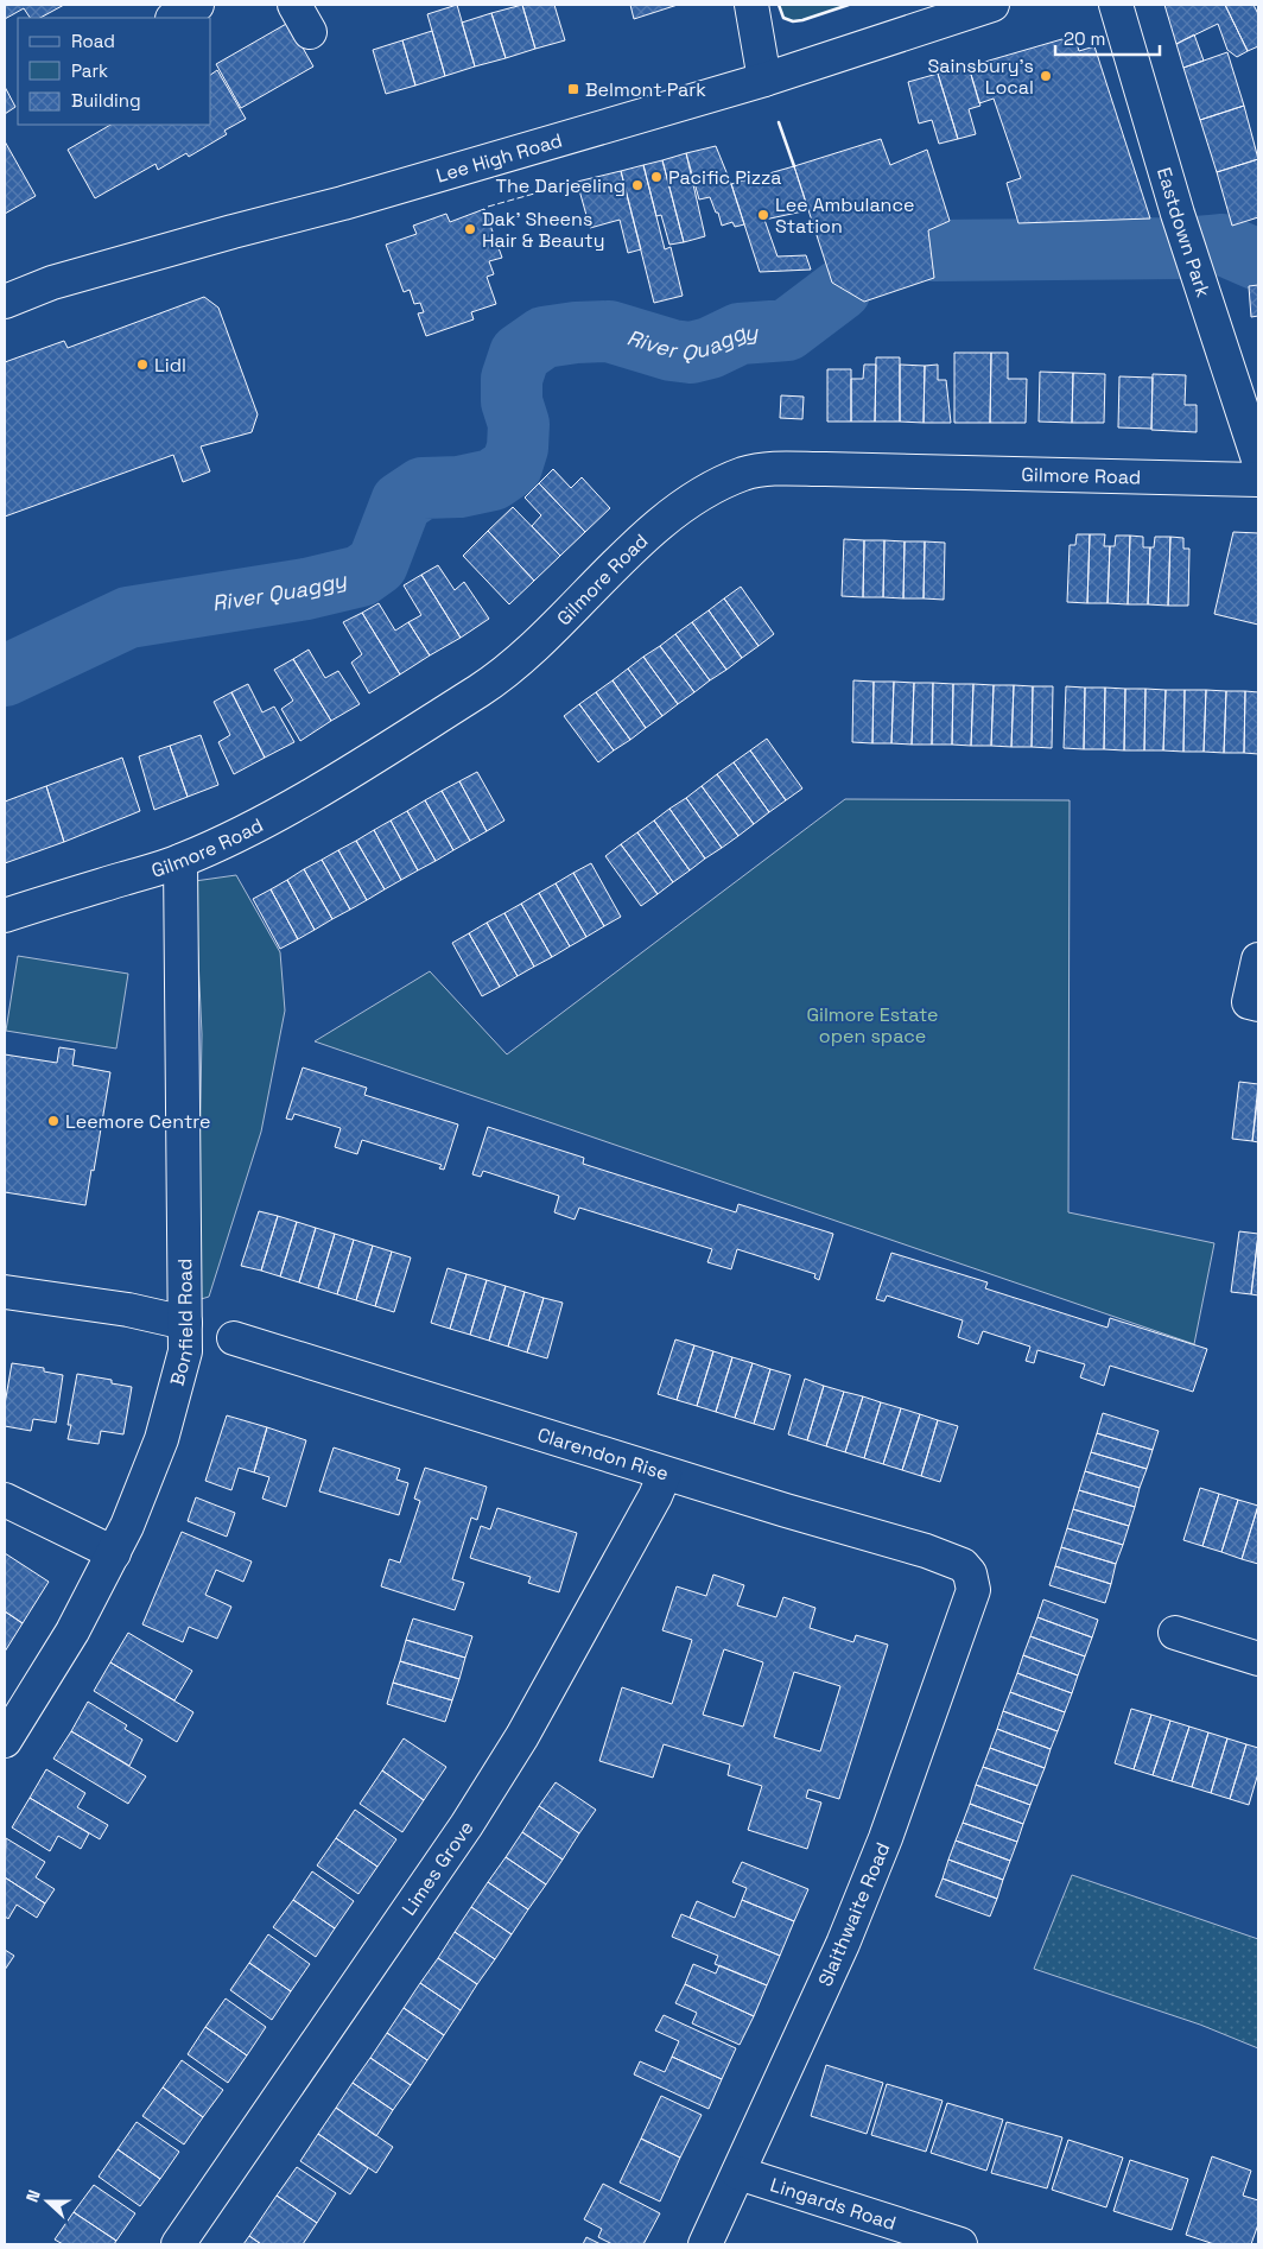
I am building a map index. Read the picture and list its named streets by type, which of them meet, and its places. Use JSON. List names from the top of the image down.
{
  "streets": {
    "main road": [
      "Lee High Road",
      "Eastdown Park",
      "Gilmore Road",
      "Bonfield Road",
      "Clarendon Rise",
      "Limes Grove",
      "Slaithwaite Road",
      "Lingards Road"
    ]
  },
  "crossings": [
    ["Gilmore Road", "Bonfield Road"],
    ["Clarendon Rise", "Limes Grove"],
    ["Clarendon Rise", "Slaithwaite Road"],
    ["Slaithwaite Road", "Lingards Road"]
  ],
  "water": ["River Quaggy"],
  "parks": ["Gilmore Estate open space"],
  "places": {
    "other": [
      "Sainsbury's Local",
      "Pacific Pizza",
      "The Darjeeling",
      "Lee Ambulance Station",
      "Dak' Sheens Hair & Beauty",
      "Lidl",
      "Leemore Centre"
    ],
    "transit": ["Belmont Park"]
  },
  "legend": ["Road", "Park", "Building"],
  "scale_bar": "20 m",
  "north": "left"
}
